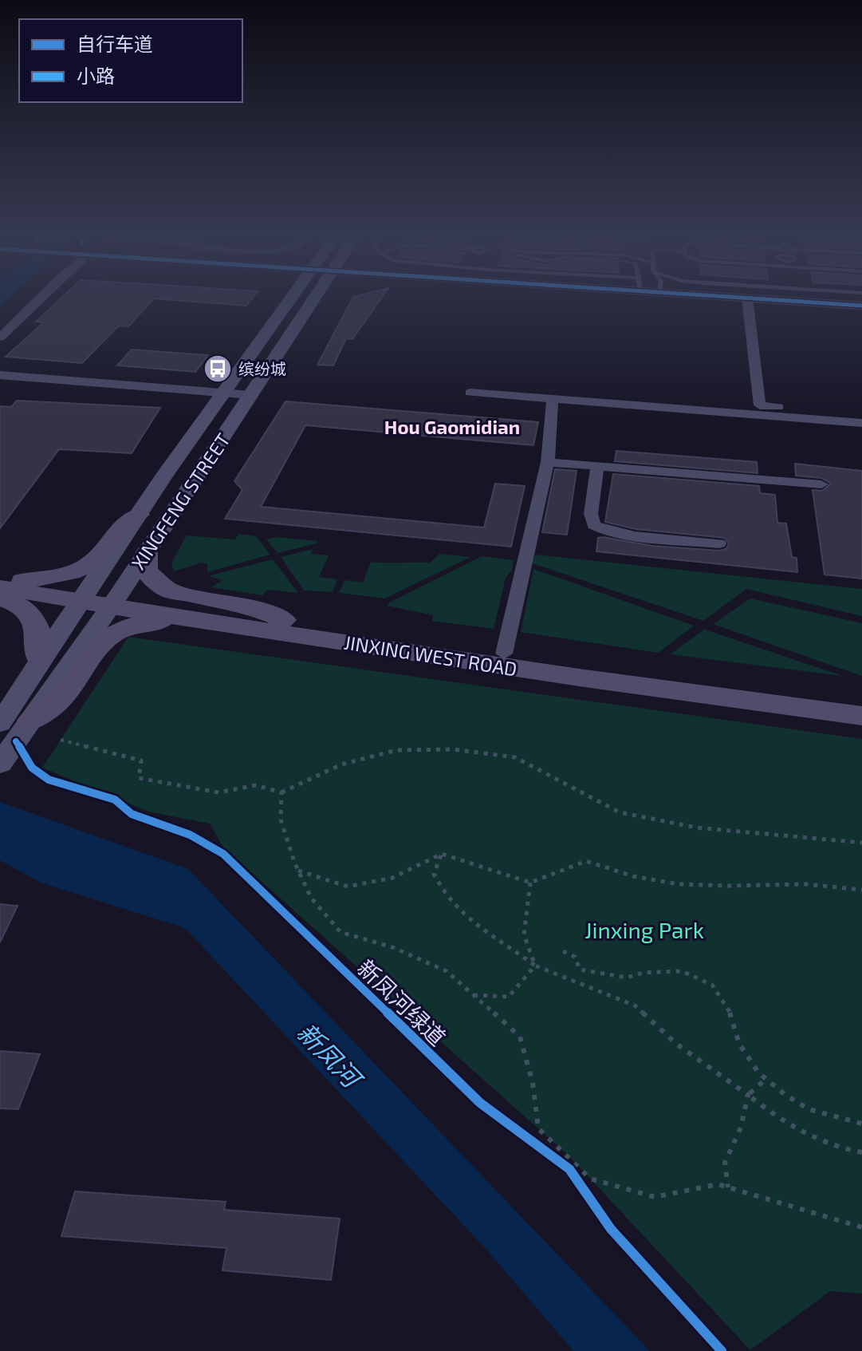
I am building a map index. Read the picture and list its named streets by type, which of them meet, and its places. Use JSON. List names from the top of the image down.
{
  "streets": {
    "main road": ["XINGFENG STREET", "JINXING WEST ROAD"],
    "cycle path": ["新凤河绿道"]
  },
  "crossings": [
    ["XINGFENG STREET", "JINXING WEST ROAD"]
  ],
  "districts": ["Hou Gaomidian"],
  "water": ["新凤河"],
  "parks": ["Jinxing Park"],
  "places": {
    "bus stop": ["缤纷城"]
  },
  "legend": ["自行车道", "小路"]
}
